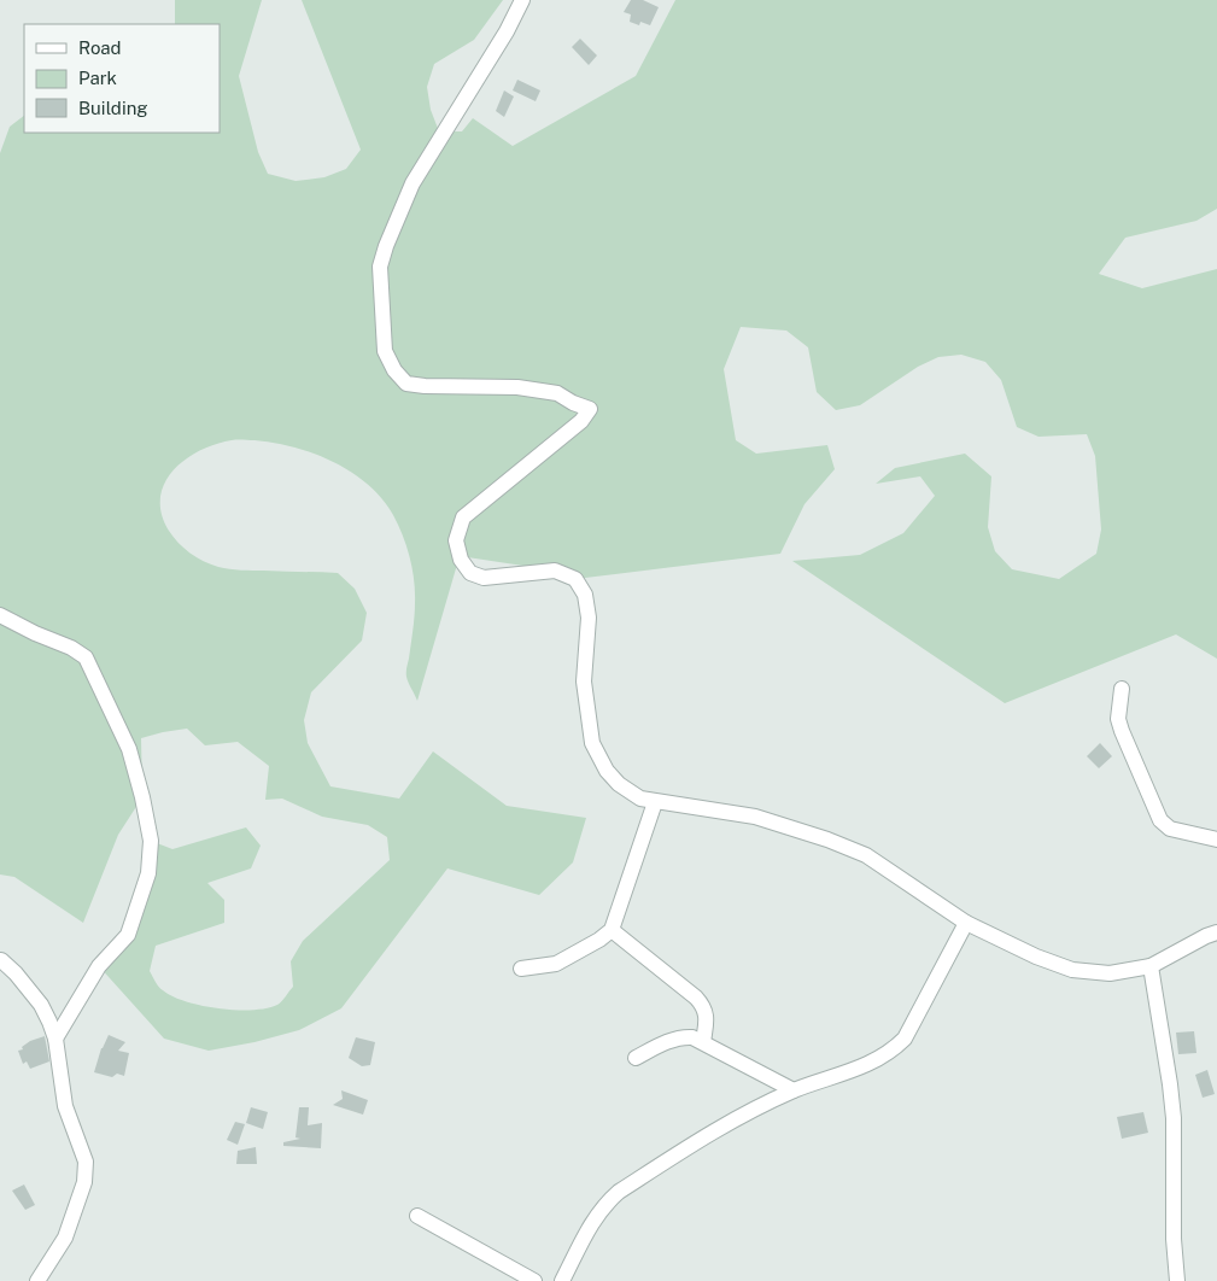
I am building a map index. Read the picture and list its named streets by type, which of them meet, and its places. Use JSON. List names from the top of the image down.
{
  "legend": ["Road", "Park", "Building"]
}
